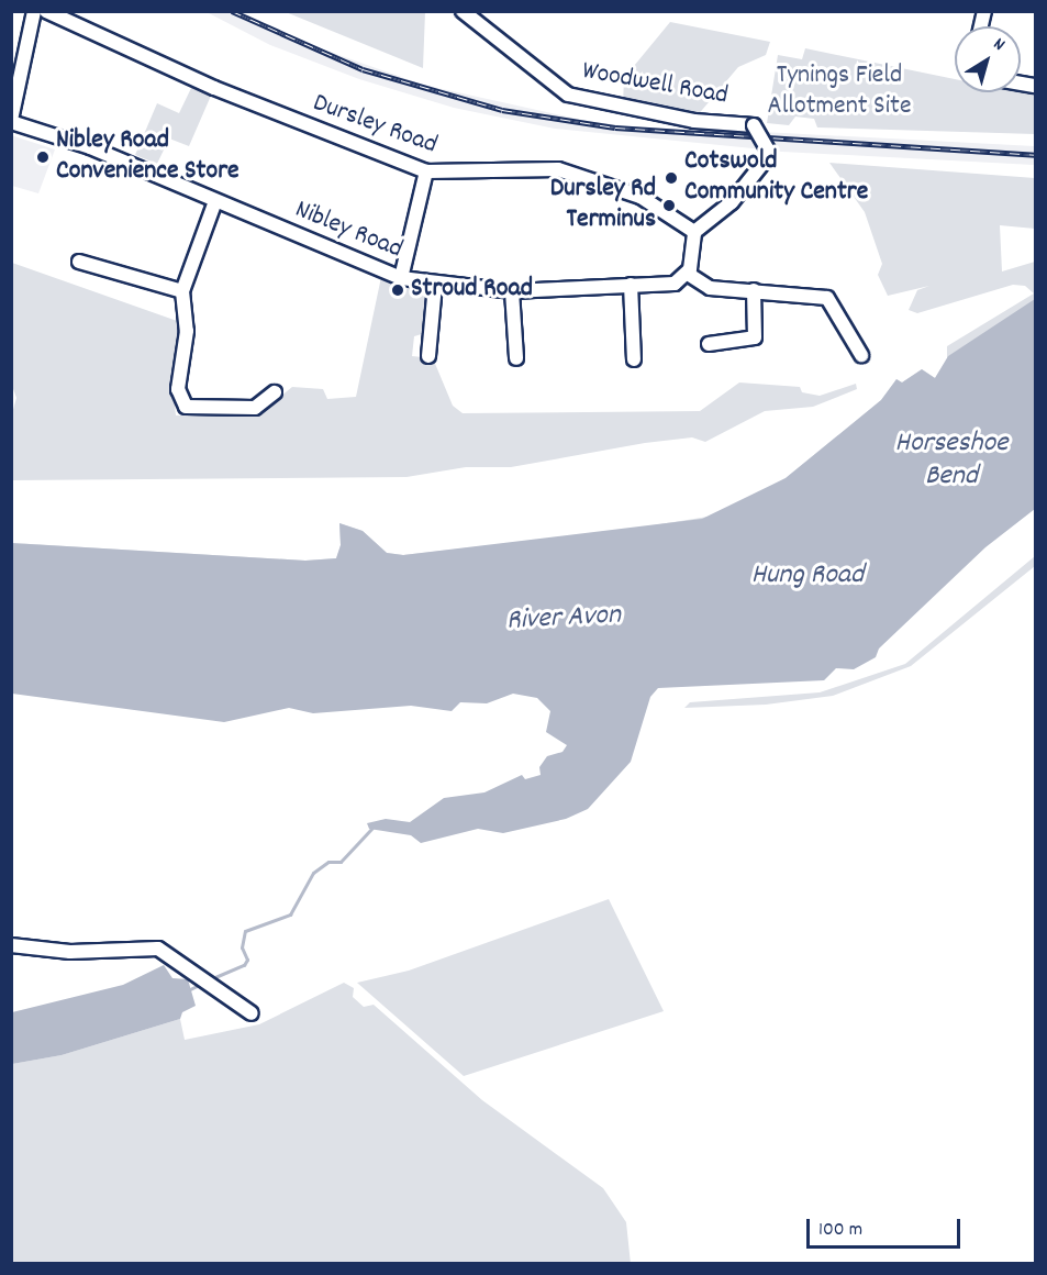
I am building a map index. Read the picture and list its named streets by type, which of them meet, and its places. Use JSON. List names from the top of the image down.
{
  "streets": {
    "street": ["Woodwell Road", "Dursley Road", "Nibley Road"]
  },
  "crossings": [
    ["Woodwell Road", "Dursley Road"]
  ],
  "water": ["Horseshoe Bend", "Hung Road", "River Avon"],
  "parks": ["Tynings Field Allotment Site"],
  "places": [
    "Nibley Road Convenience Store",
    "Cotswold Community Centre",
    "Dursley Rd Terminus",
    "Stroud Road"
  ],
  "scale_bar": "100 m",
  "north": "top right"
}
